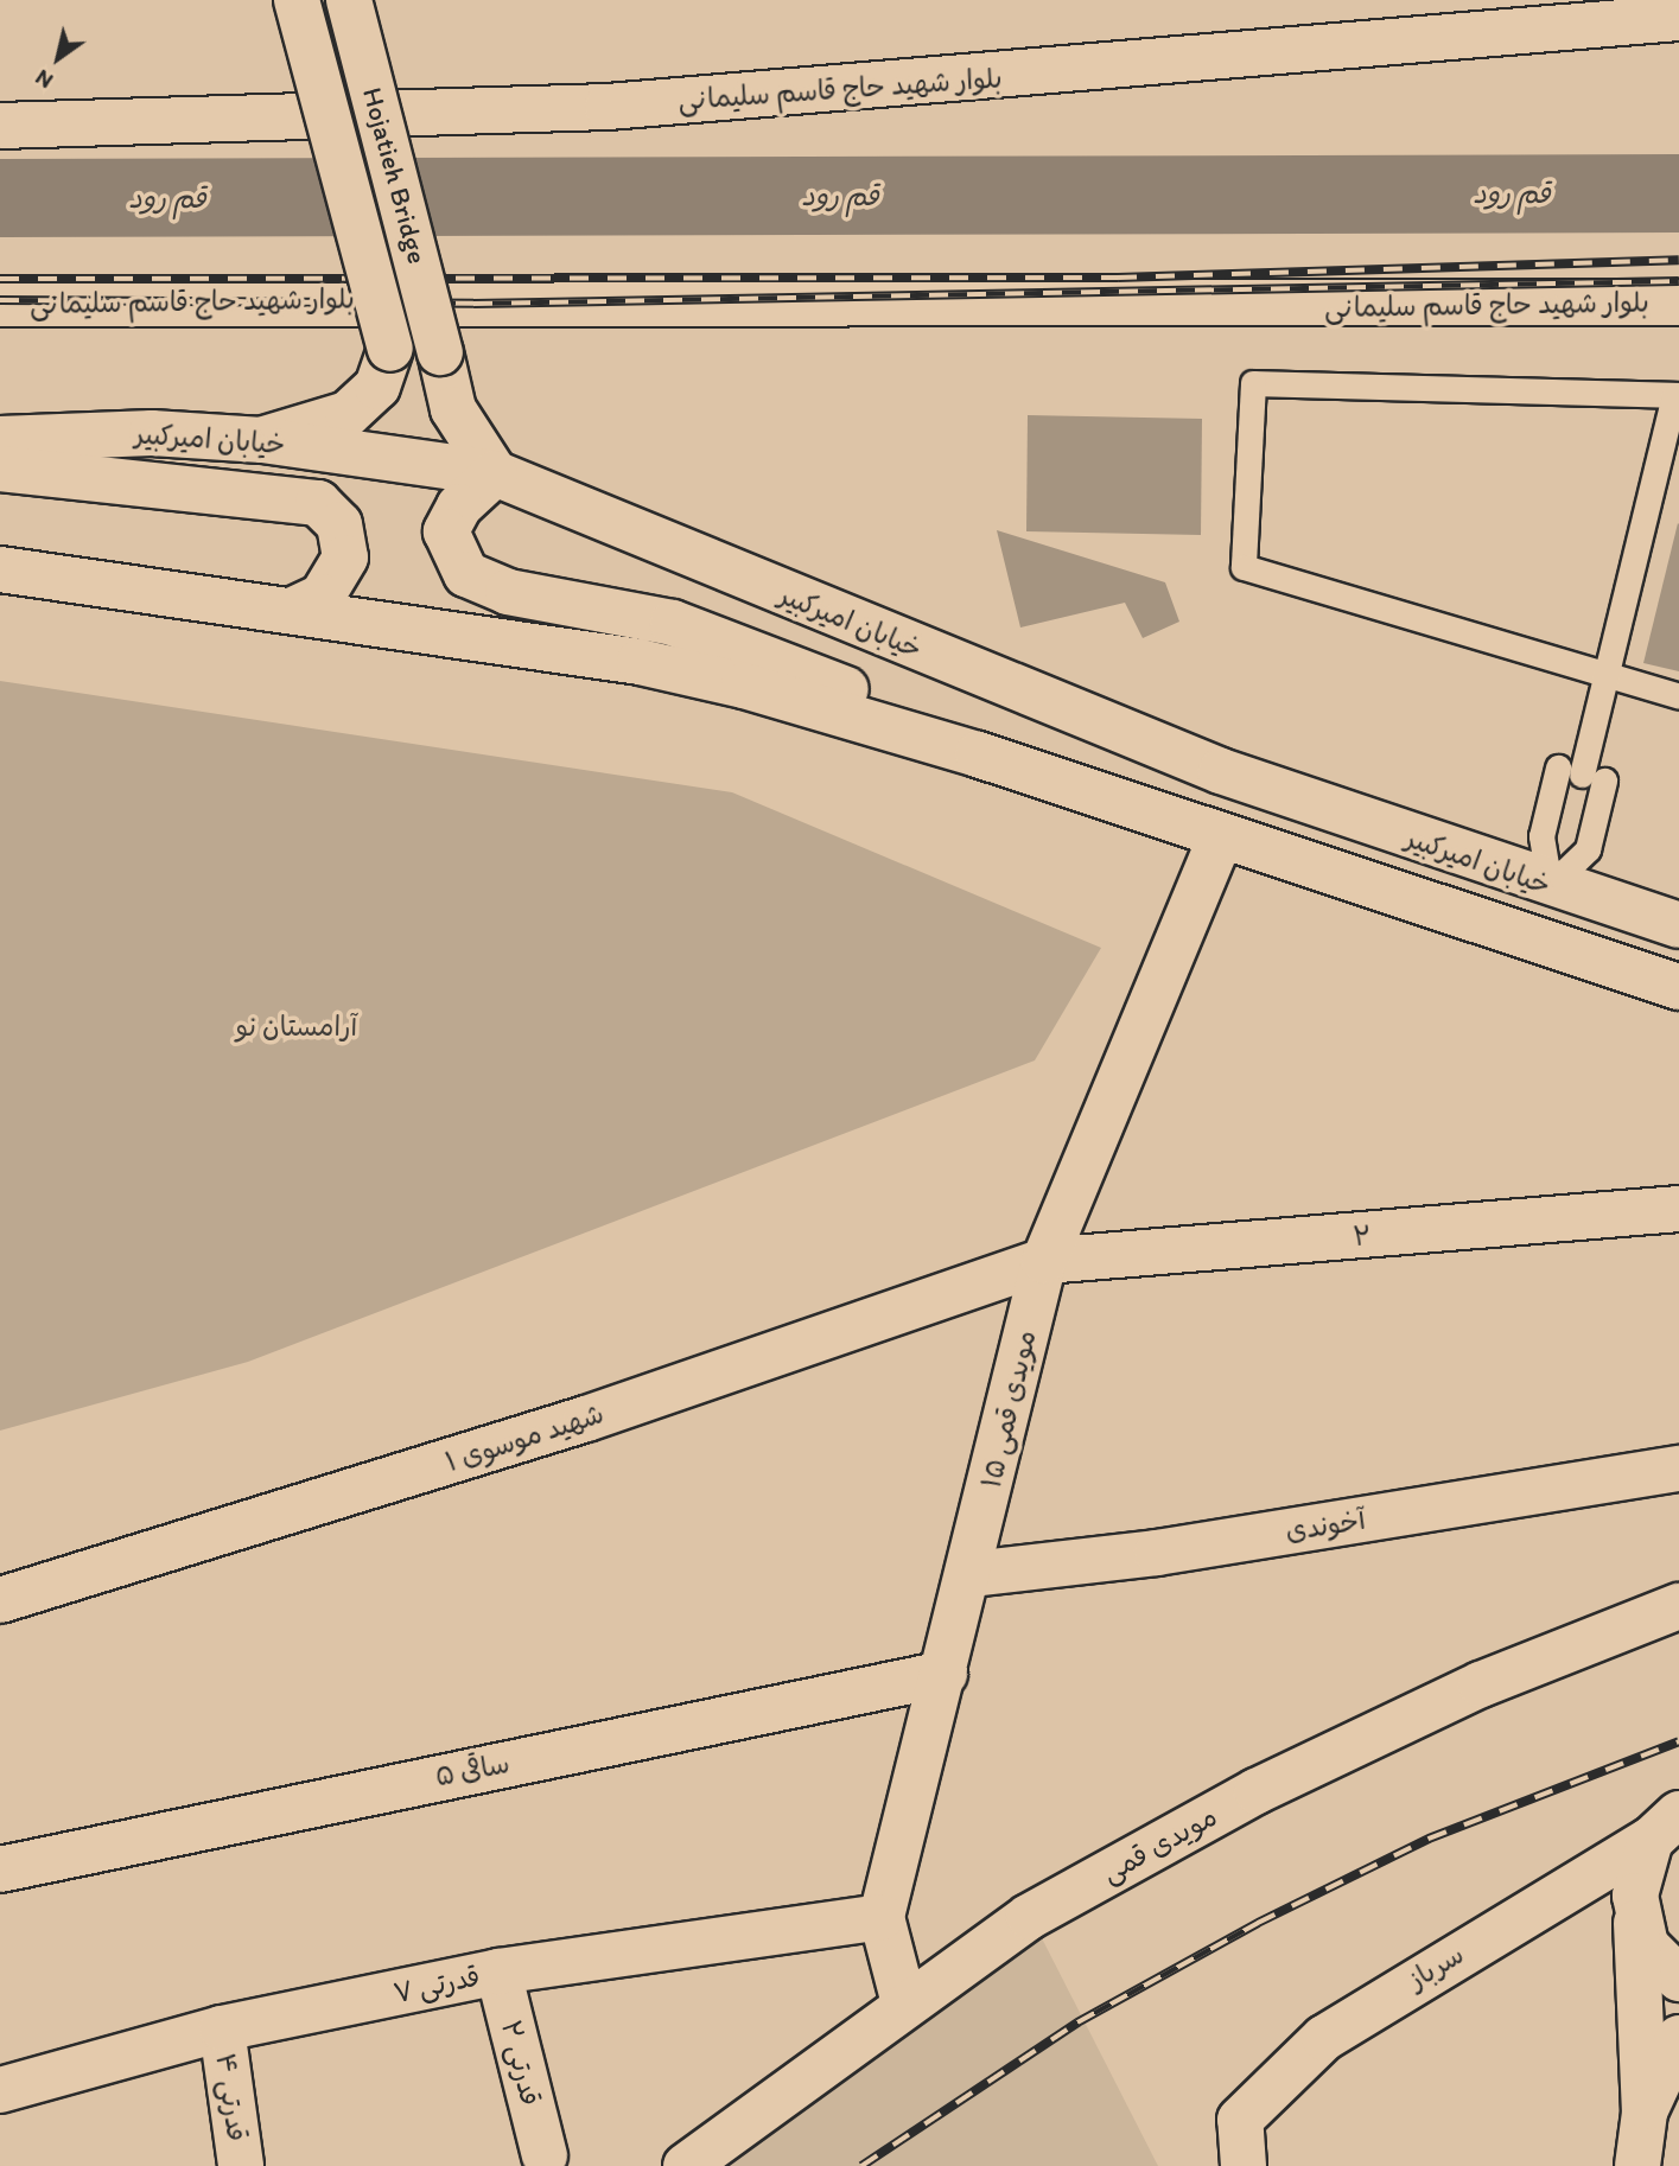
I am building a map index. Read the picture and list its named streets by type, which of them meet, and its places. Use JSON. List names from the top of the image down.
{
  "streets": {
    "main road": [
      "بلوار شهید حاج قاسم سلیمانی",
      "Hojatieh Bridge",
      "خیابان امیرکبیر",
      "۲",
      "مویدی قمی ۱۵",
      "شهید موسوی ۱",
      "آخوندی",
      "ساقی ۵",
      "مویدی قمی",
      "سرباز",
      "قدرتی ۷",
      "قدرتی ۲",
      "قدرتی ۴"
    ]
  },
  "crossings": [
    ["Hojatieh Bridge", "خیابان امیرکبیر"],
    ["۲", "مویدی قمی ۱۵"],
    ["۲", "شهید موسوی ۱"],
    ["مویدی قمی ۱۵", "شهید موسوی ۱"],
    ["مویدی قمی ۱۵", "آخوندی"],
    ["مویدی قمی ۱۵", "ساقی ۵"],
    ["مویدی قمی ۱۵", "مویدی قمی"],
    ["مویدی قمی ۱۵", "قدرتی ۷"],
    ["قدرتی ۷", "قدرتی ۲"],
    ["قدرتی ۷", "قدرتی ۴"]
  ],
  "water": ["قم رود"],
  "parks": ["آرامستان نو"],
  "north": "bottom left"
}
